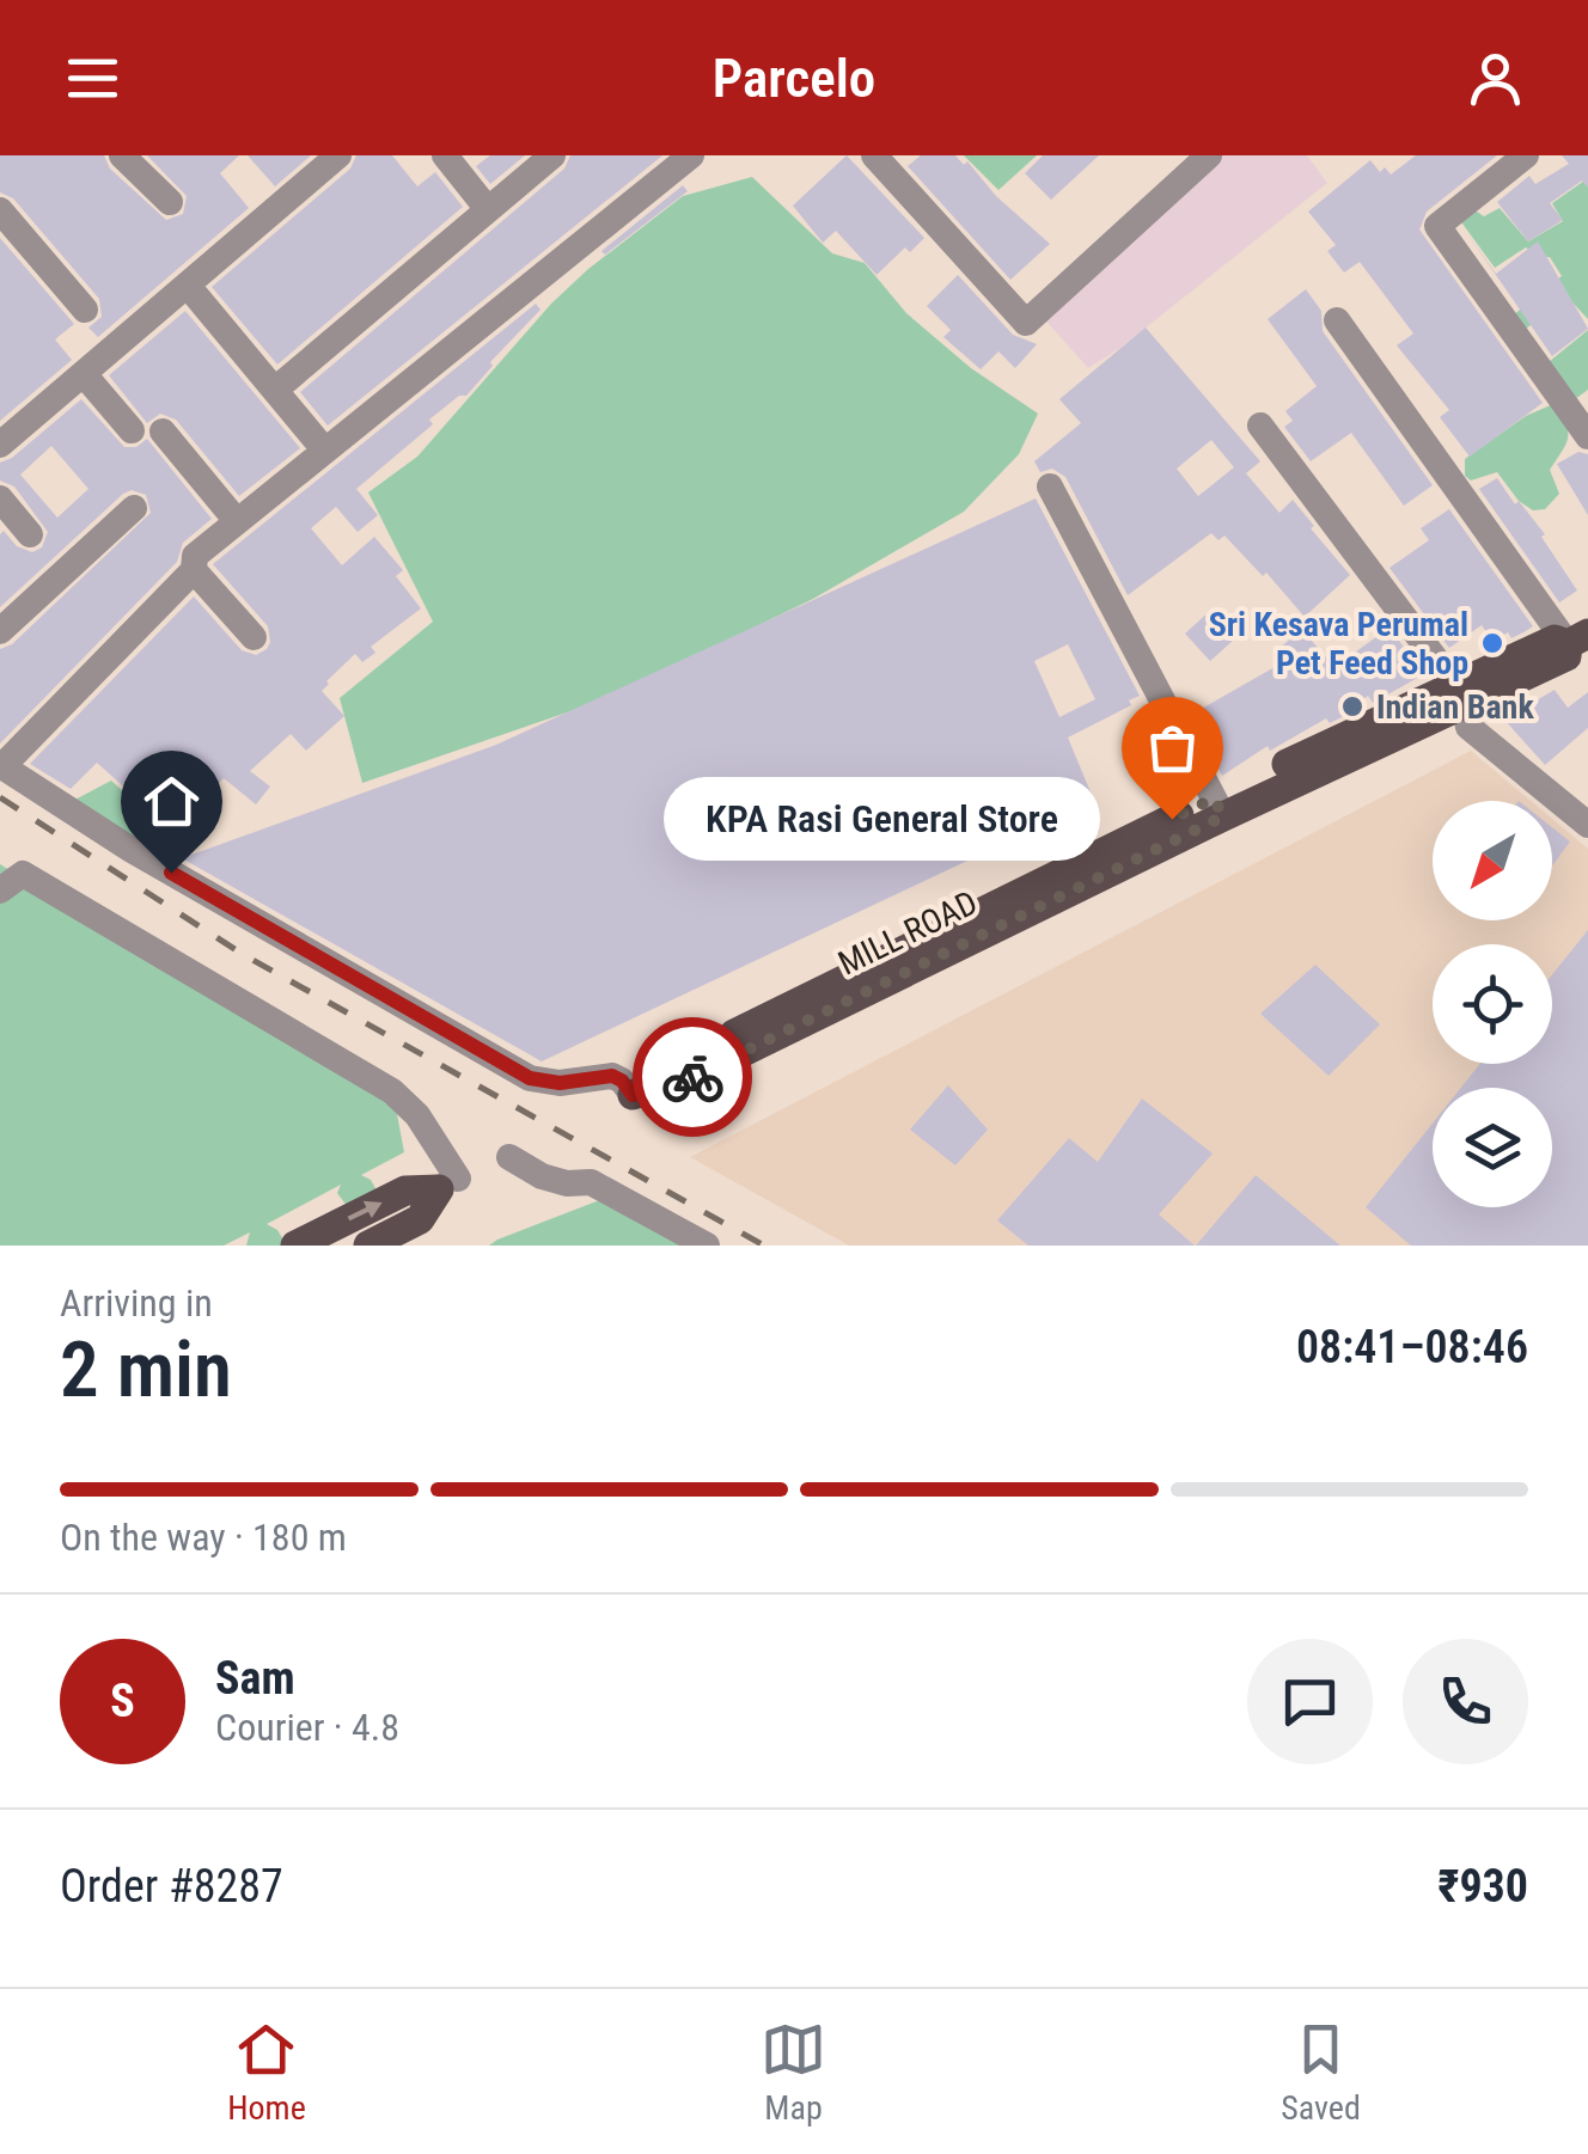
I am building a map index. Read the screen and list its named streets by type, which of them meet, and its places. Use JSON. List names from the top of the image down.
{
  "streets": {
    "main road": ["MILL ROAD"]
  },
  "places": ["Sri Kesava Perumal Pet Feed Shop", "Indian Bank", "KPA Rasi General Store"],
  "north": "bottom left",
  "page": {
    "header": "Parcelo",
    "bubble": "KPA Rasi General Store",
    "heading": ["2 min", "Arriving in", "08:41–08:46"],
    "panel": [
      "Sam",
      "Courier · 4.8",
      "Order #8287",
      "₹930"
    ],
    "bar": "On the way · 180 m",
    "round": "S",
    "tabs": ["Home", "Map", "Saved"]
  }
}
